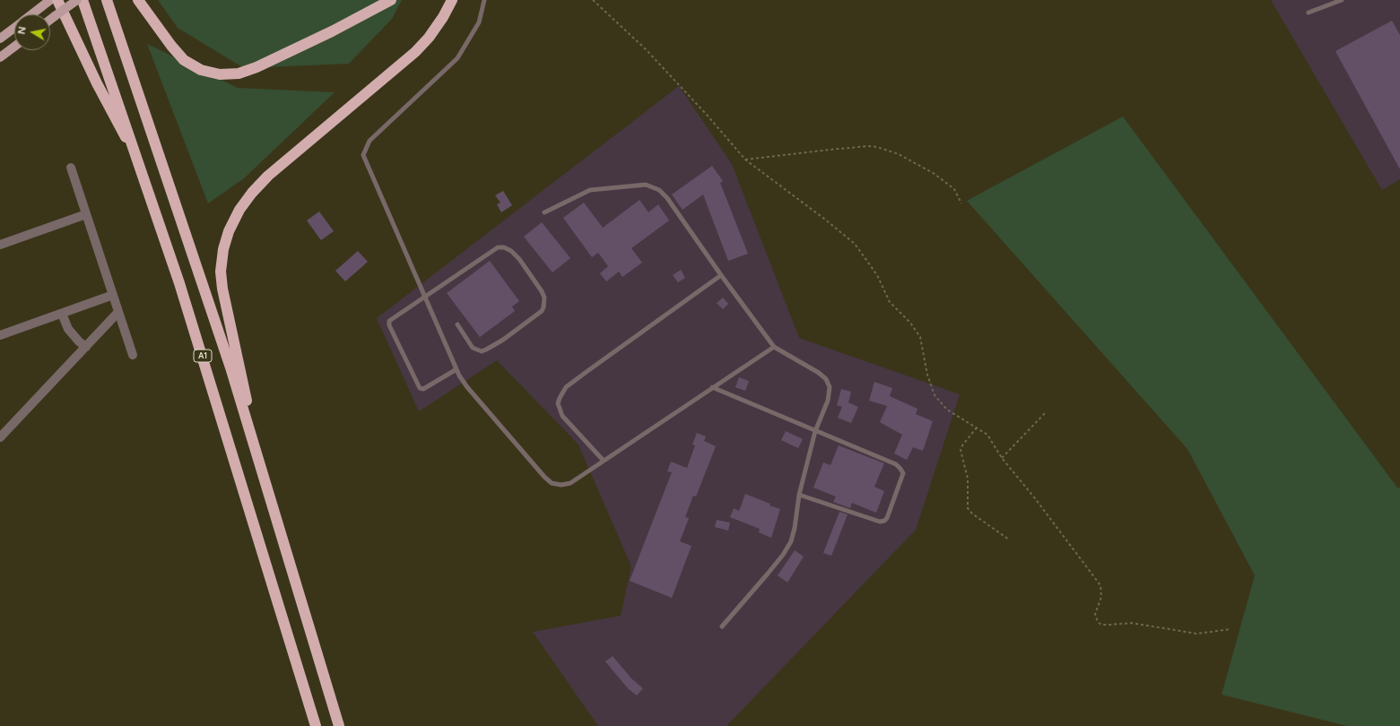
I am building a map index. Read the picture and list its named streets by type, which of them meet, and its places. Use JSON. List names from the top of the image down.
{
  "streets": {
    "highway": ["A1"]
  },
  "north": "left"
}
